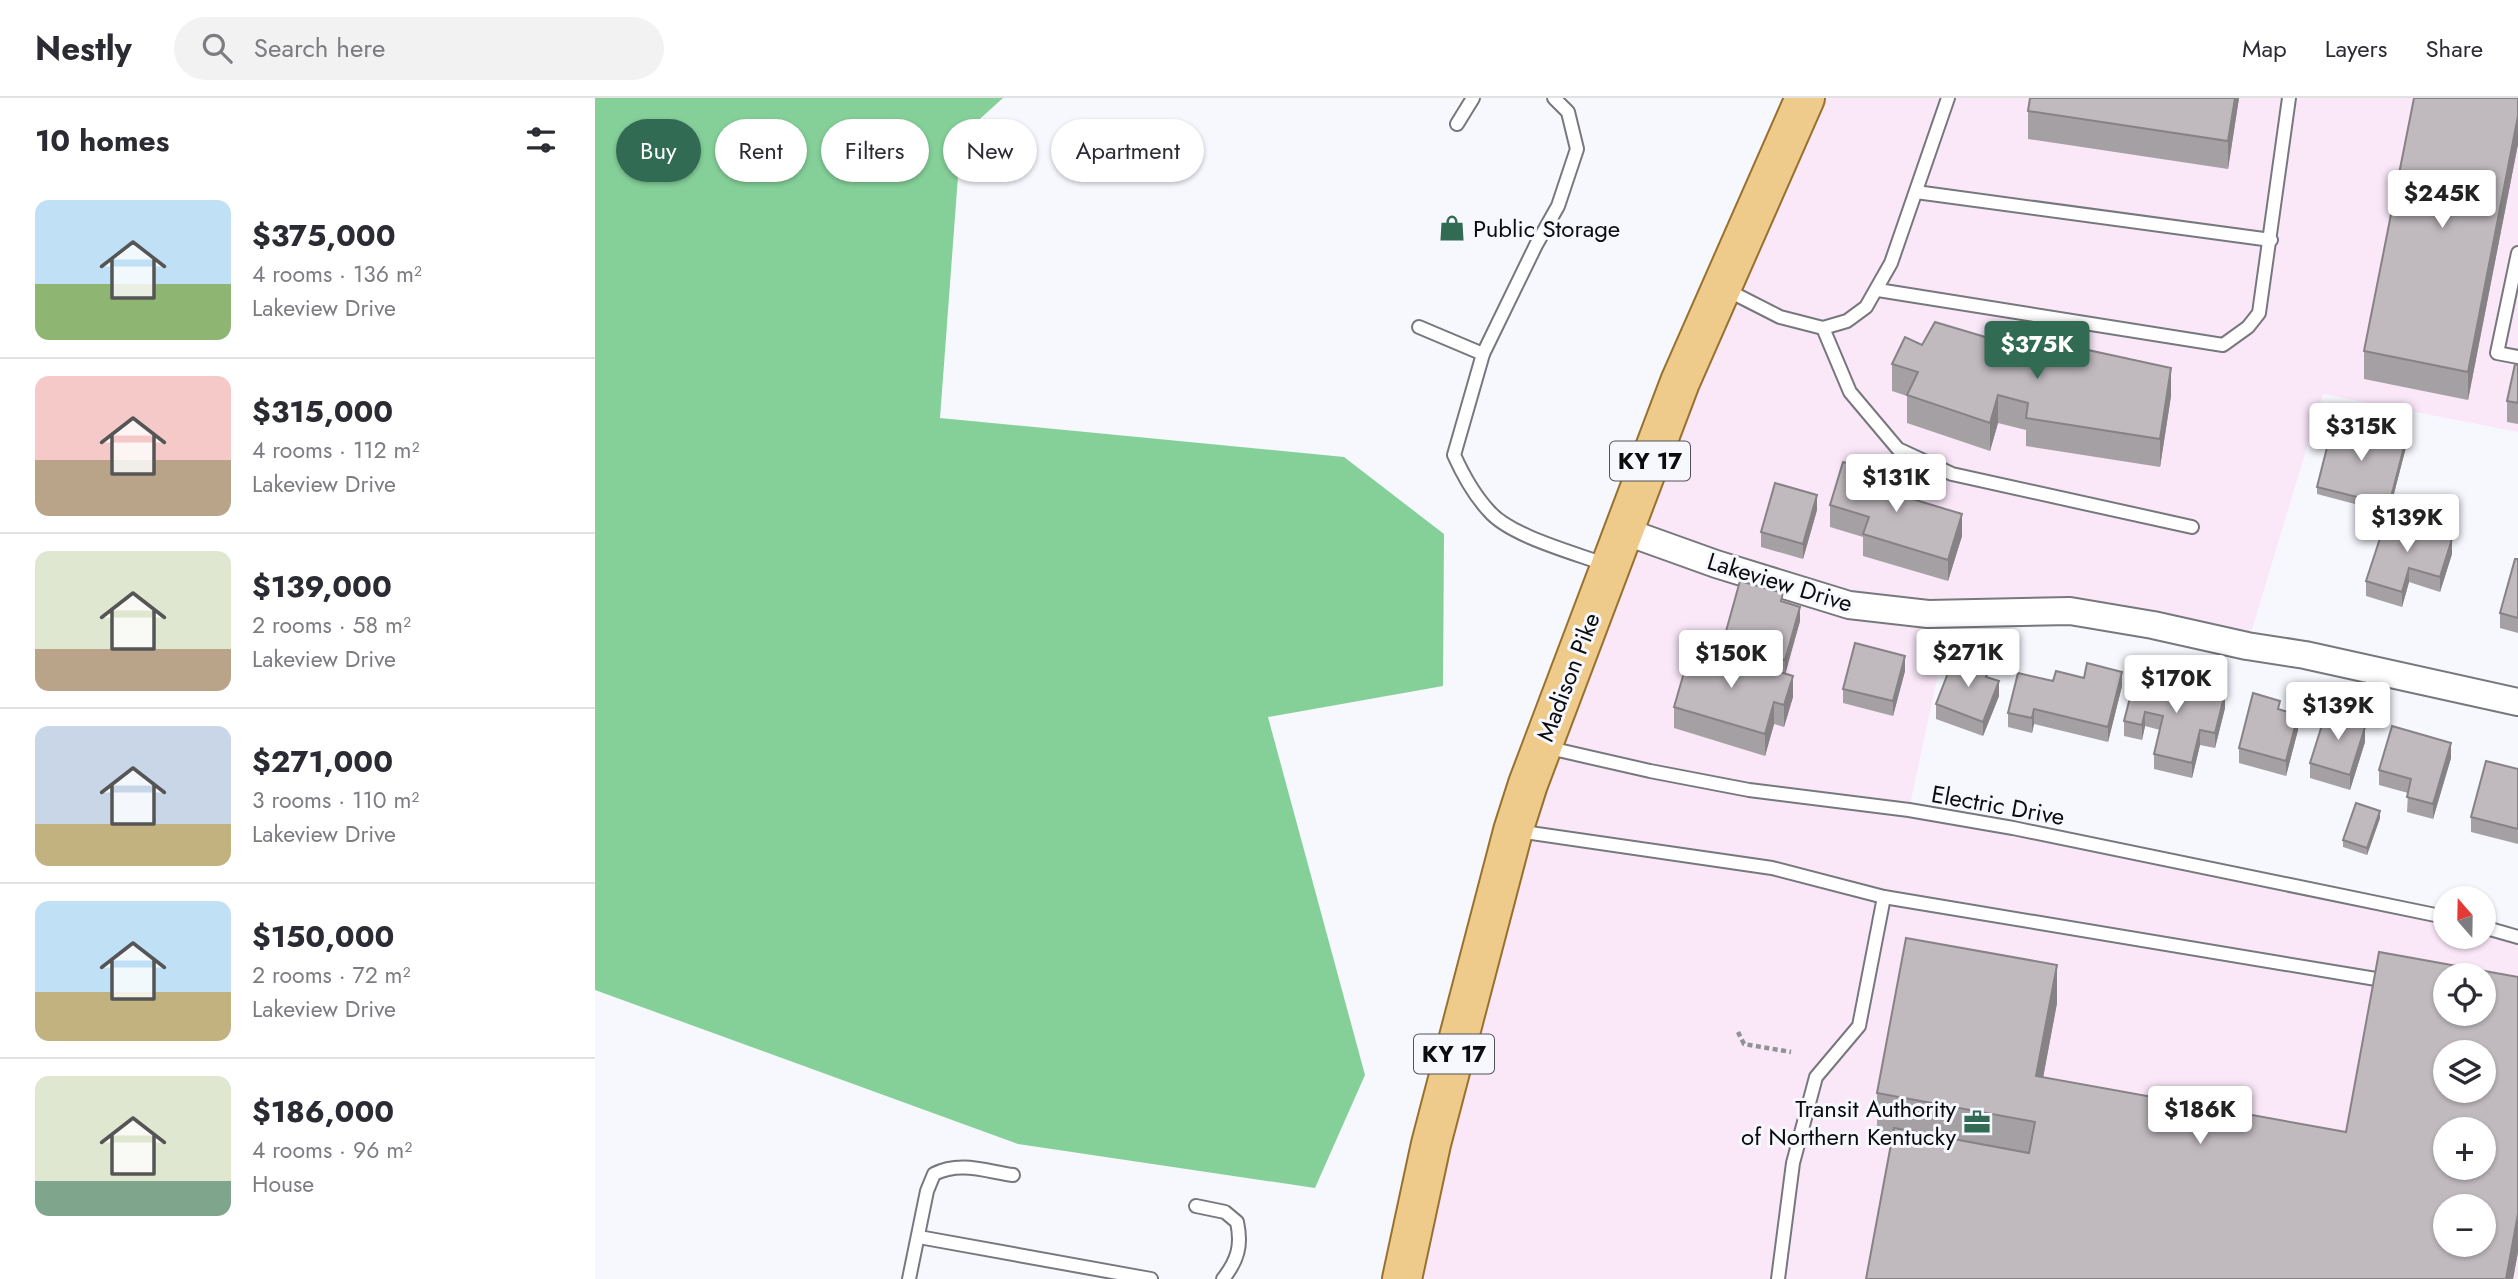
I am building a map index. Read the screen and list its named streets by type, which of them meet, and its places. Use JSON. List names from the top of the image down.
{
  "streets": {
    "main road": ["KY 17", "Madison Pike"],
    "street": ["Lakeview Drive"],
    "lane": ["Electric Drive"]
  },
  "crossings": [
    ["Lakeview Drive", "Madison Pike"],
    ["Madison Pike", "Electric Drive"]
  ],
  "places": {
    "shop": ["Public Storage"],
    "office": ["Transit Authority of Northern Kentucky"]
  },
  "north": "top",
  "page": {
    "header": "Nestly",
    "search": "Search here",
    "nav": ["Map", "Layers", "Share"],
    "heading": "10 homes",
    "chip": [
      "Buy",
      "Rent",
      "Filters",
      "New",
      "Apartment"
    ],
    "price": [
      "$245K",
      "$375K",
      "$315K",
      "$131K",
      "$139K",
      "$271K",
      "$150K",
      "$170K",
      "$139K",
      "$186K"
    ],
    "list": [
      {
        "name": "$375,000",
        "note": "4 rooms · 136 m² · Lakeview Drive"
      },
      {
        "name": "$315,000",
        "note": "4 rooms · 112 m² · Lakeview Drive"
      },
      {
        "name": "$139,000",
        "note": "2 rooms · 58 m² · Lakeview Drive"
      },
      {
        "name": "$271,000",
        "note": "3 rooms · 110 m² · Lakeview Drive"
      },
      {
        "name": "$150,000",
        "note": "2 rooms · 72 m² · Lakeview Drive"
      },
      {
        "name": "$186,000",
        "note": "4 rooms · 96 m² · House"
      }
    ],
    "map_buttons": ["+", "−"]
  }
}
